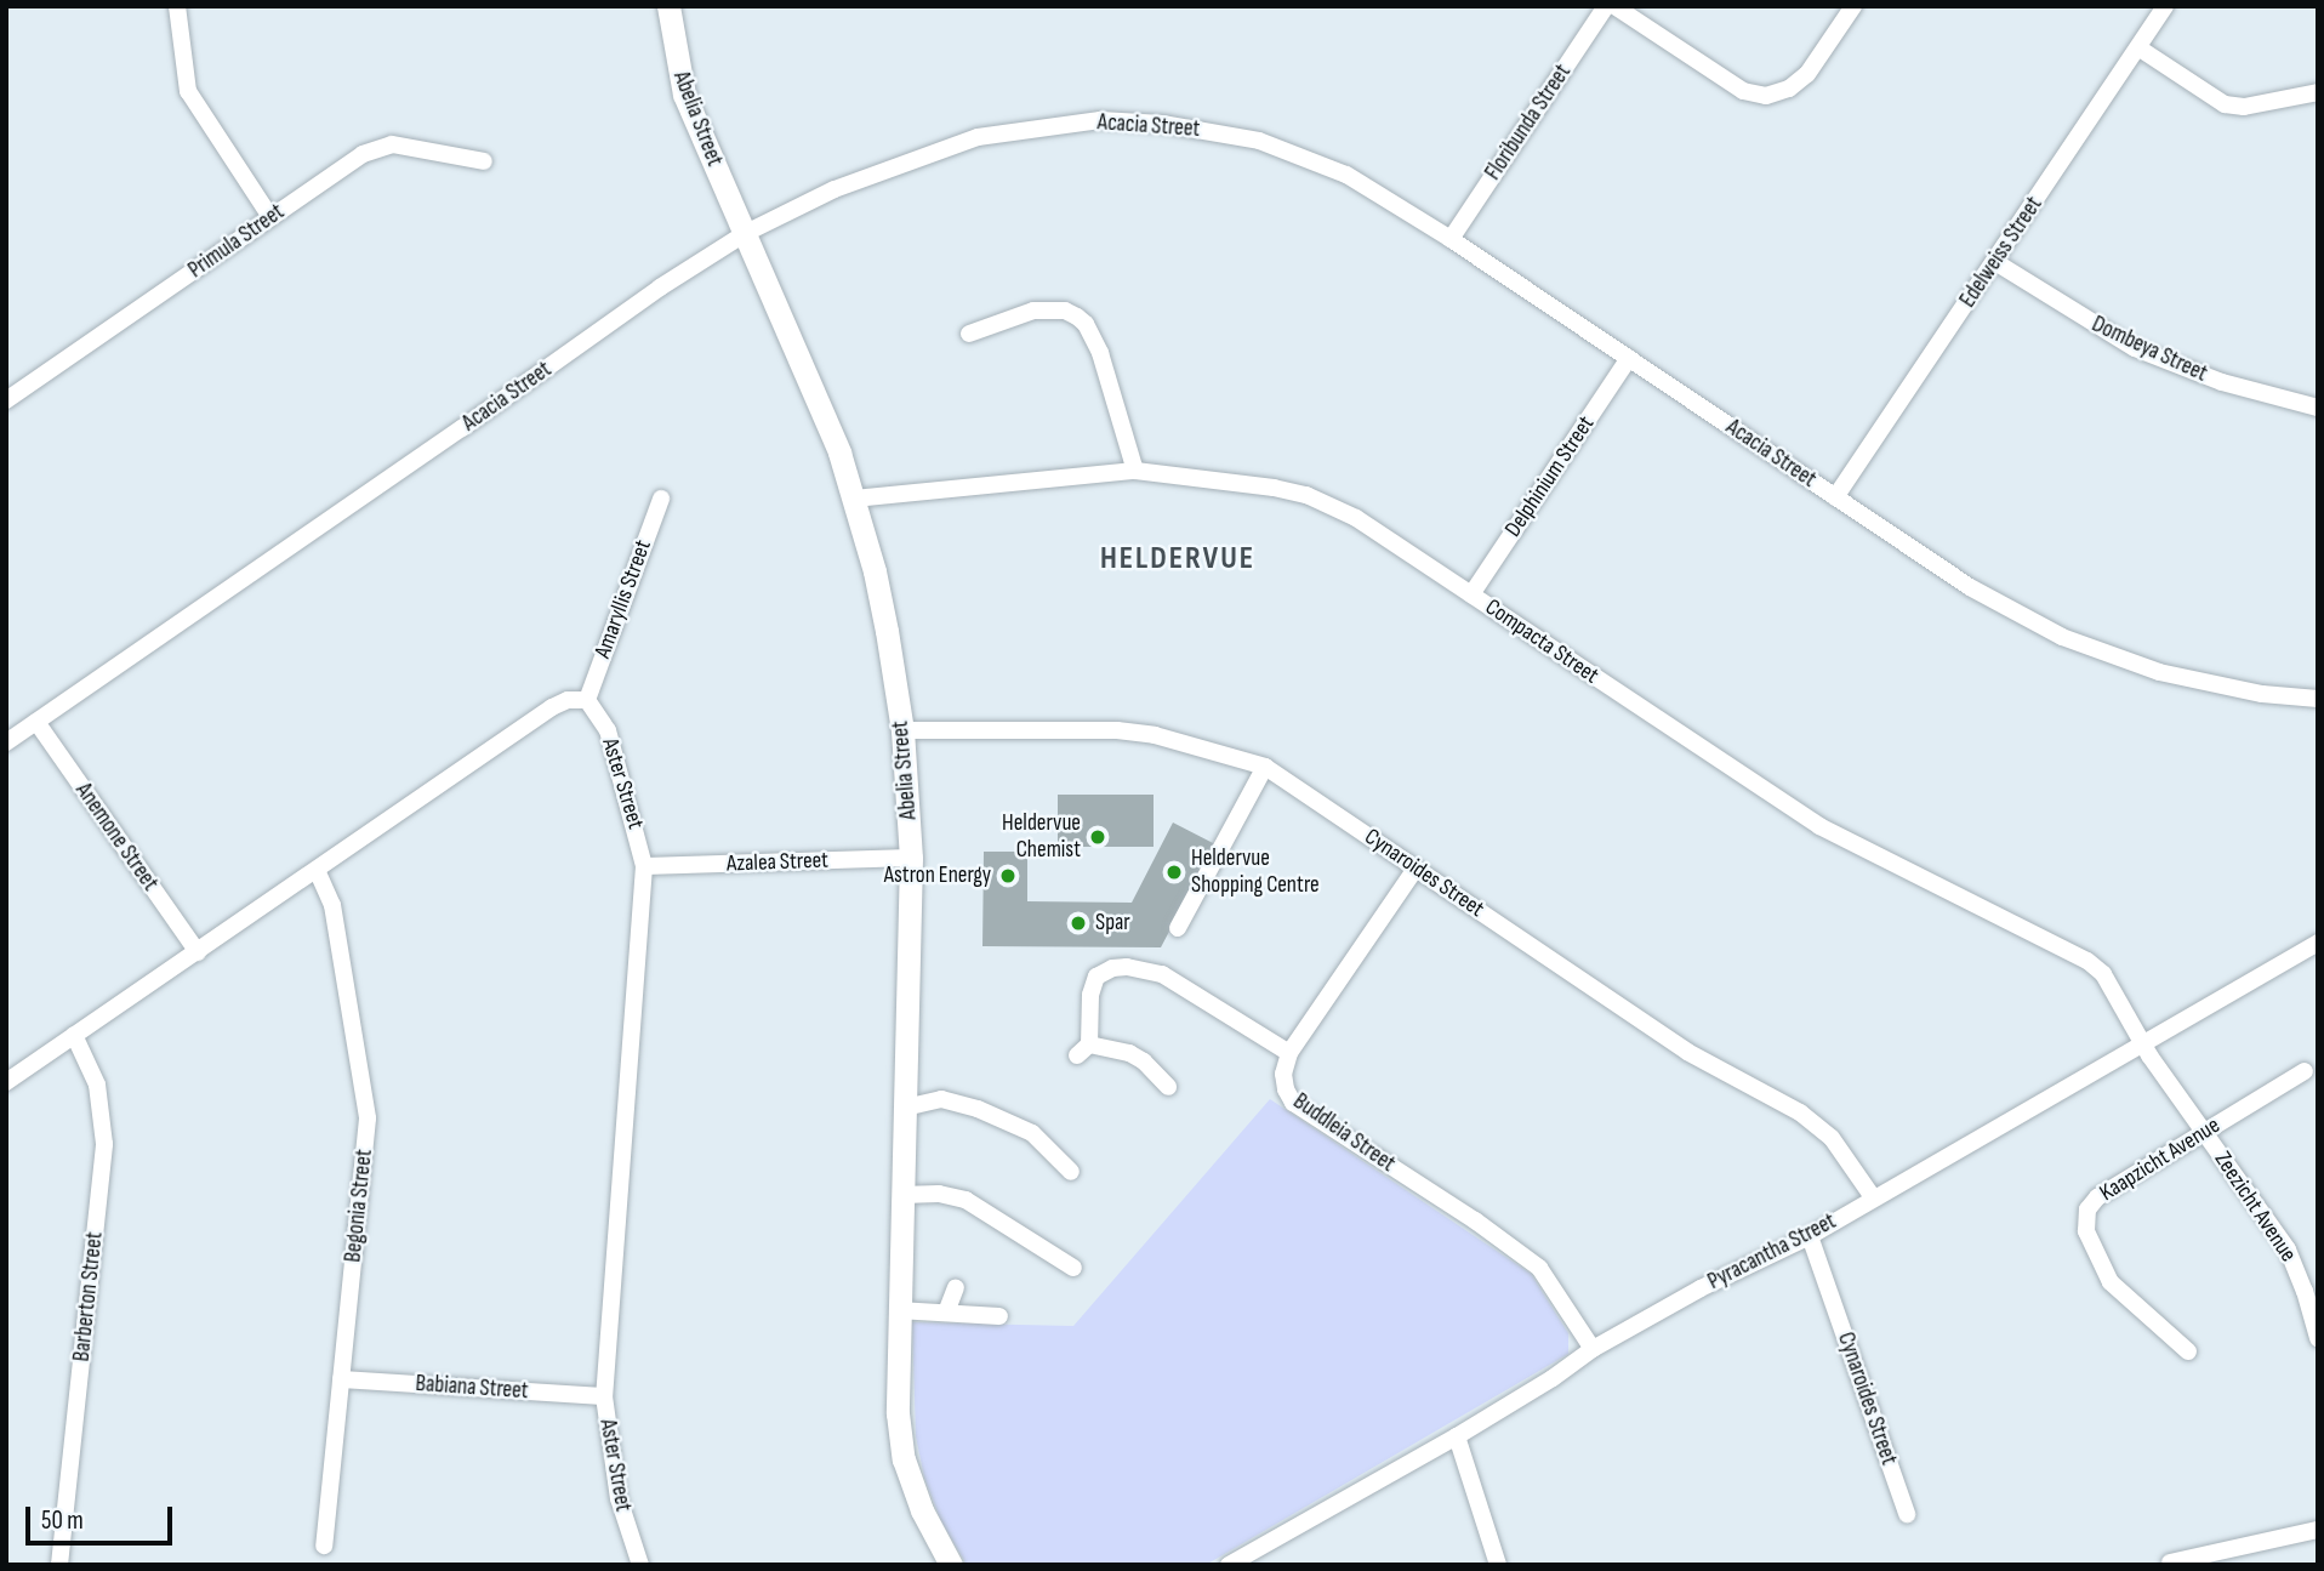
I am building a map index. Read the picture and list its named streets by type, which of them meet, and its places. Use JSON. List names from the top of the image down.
{
  "streets": {
    "street": [
      "Abelia Street",
      "Floribunda Street",
      "Acacia Street",
      "Primula Street",
      "Edelweiss Street",
      "Dombeya Street",
      "Delphinium Street",
      "Amaryllis Street",
      "Compacta Street",
      "Aster Street",
      "Anemone Street",
      "Azalea Street",
      "Cynaroides Street",
      "Buddleia Street",
      "Kaapzicht Avenue",
      "Begonia Street",
      "Zeezicht Avenue",
      "Pyracantha Street",
      "Barberton Street",
      "Babiana Street"
    ]
  },
  "crossings": [
    ["Abelia Street", "Acacia Street"],
    ["Abelia Street", "Compacta Street"],
    ["Abelia Street", "Azalea Street"],
    ["Abelia Street", "Cynaroides Street"],
    ["Floribunda Street", "Acacia Street"],
    ["Acacia Street", "Edelweiss Street"],
    ["Acacia Street", "Delphinium Street"],
    ["Acacia Street", "Anemone Street"],
    ["Edelweiss Street", "Dombeya Street"],
    ["Delphinium Street", "Compacta Street"],
    ["Amaryllis Street", "Aster Street"],
    ["Compacta Street", "Zeezicht Avenue"],
    ["Compacta Street", "Pyracantha Street"],
    ["Aster Street", "Azalea Street"],
    ["Aster Street", "Babiana Street"],
    ["Cynaroides Street", "Pyracantha Street"],
    ["Buddleia Street", "Pyracantha Street"],
    ["Kaapzicht Avenue", "Zeezicht Avenue"],
    ["Begonia Street", "Babiana Street"],
    ["Zeezicht Avenue", "Pyracantha Street"]
  ],
  "districts": ["HELDERVUE"],
  "places": [
    "Heldervue Chemist",
    "Heldervue Shopping Centre",
    "Astron Energy",
    "Spar"
  ],
  "scale_bar": "50 m"
}
